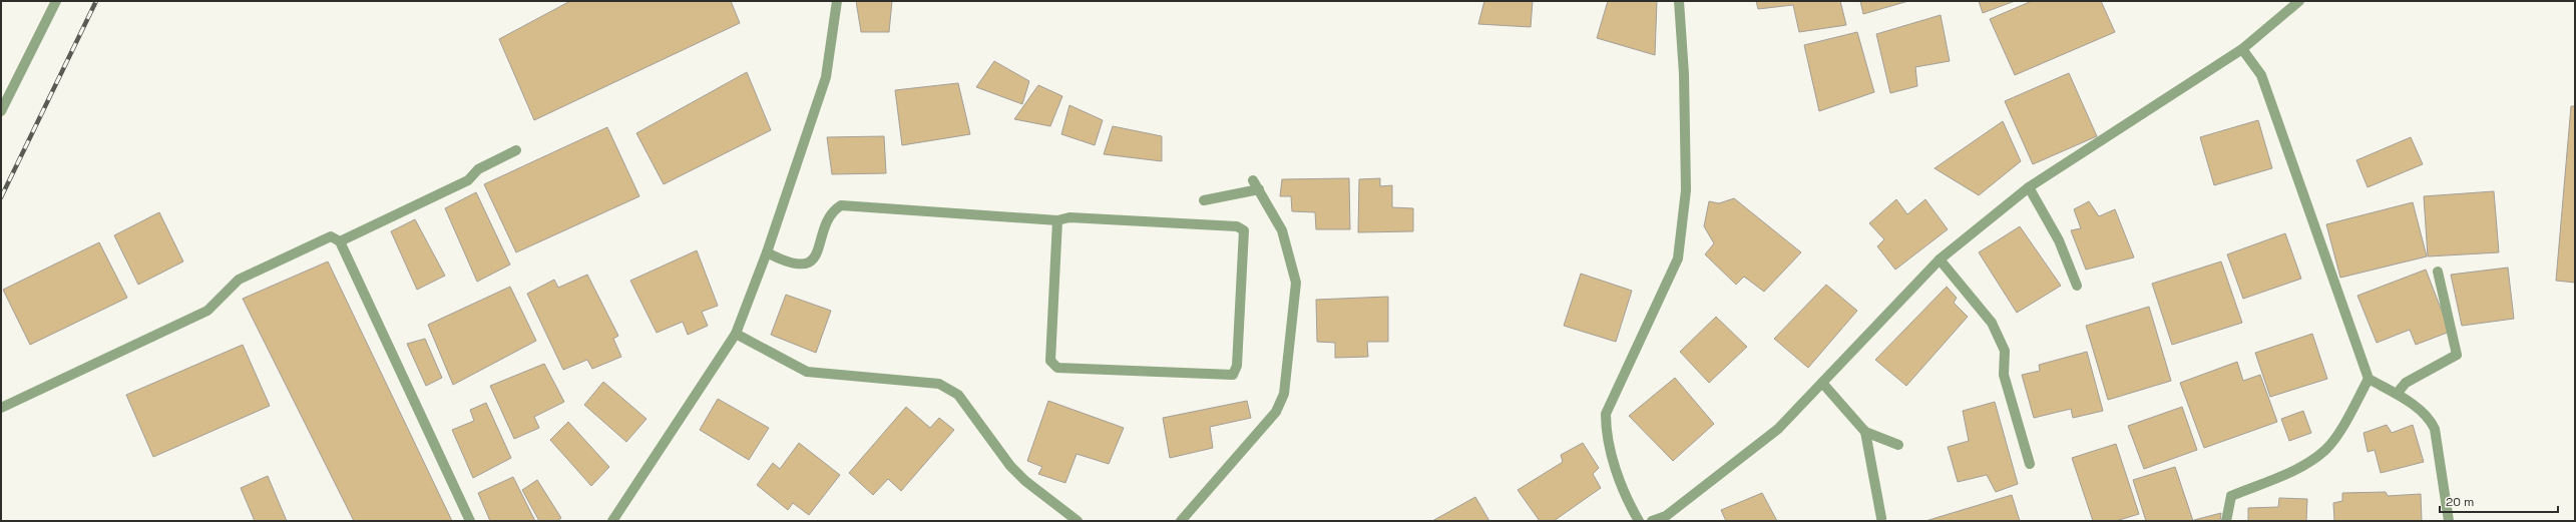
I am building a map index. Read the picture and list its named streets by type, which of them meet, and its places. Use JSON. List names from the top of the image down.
{
  "scale_bar": "20 m"
}
